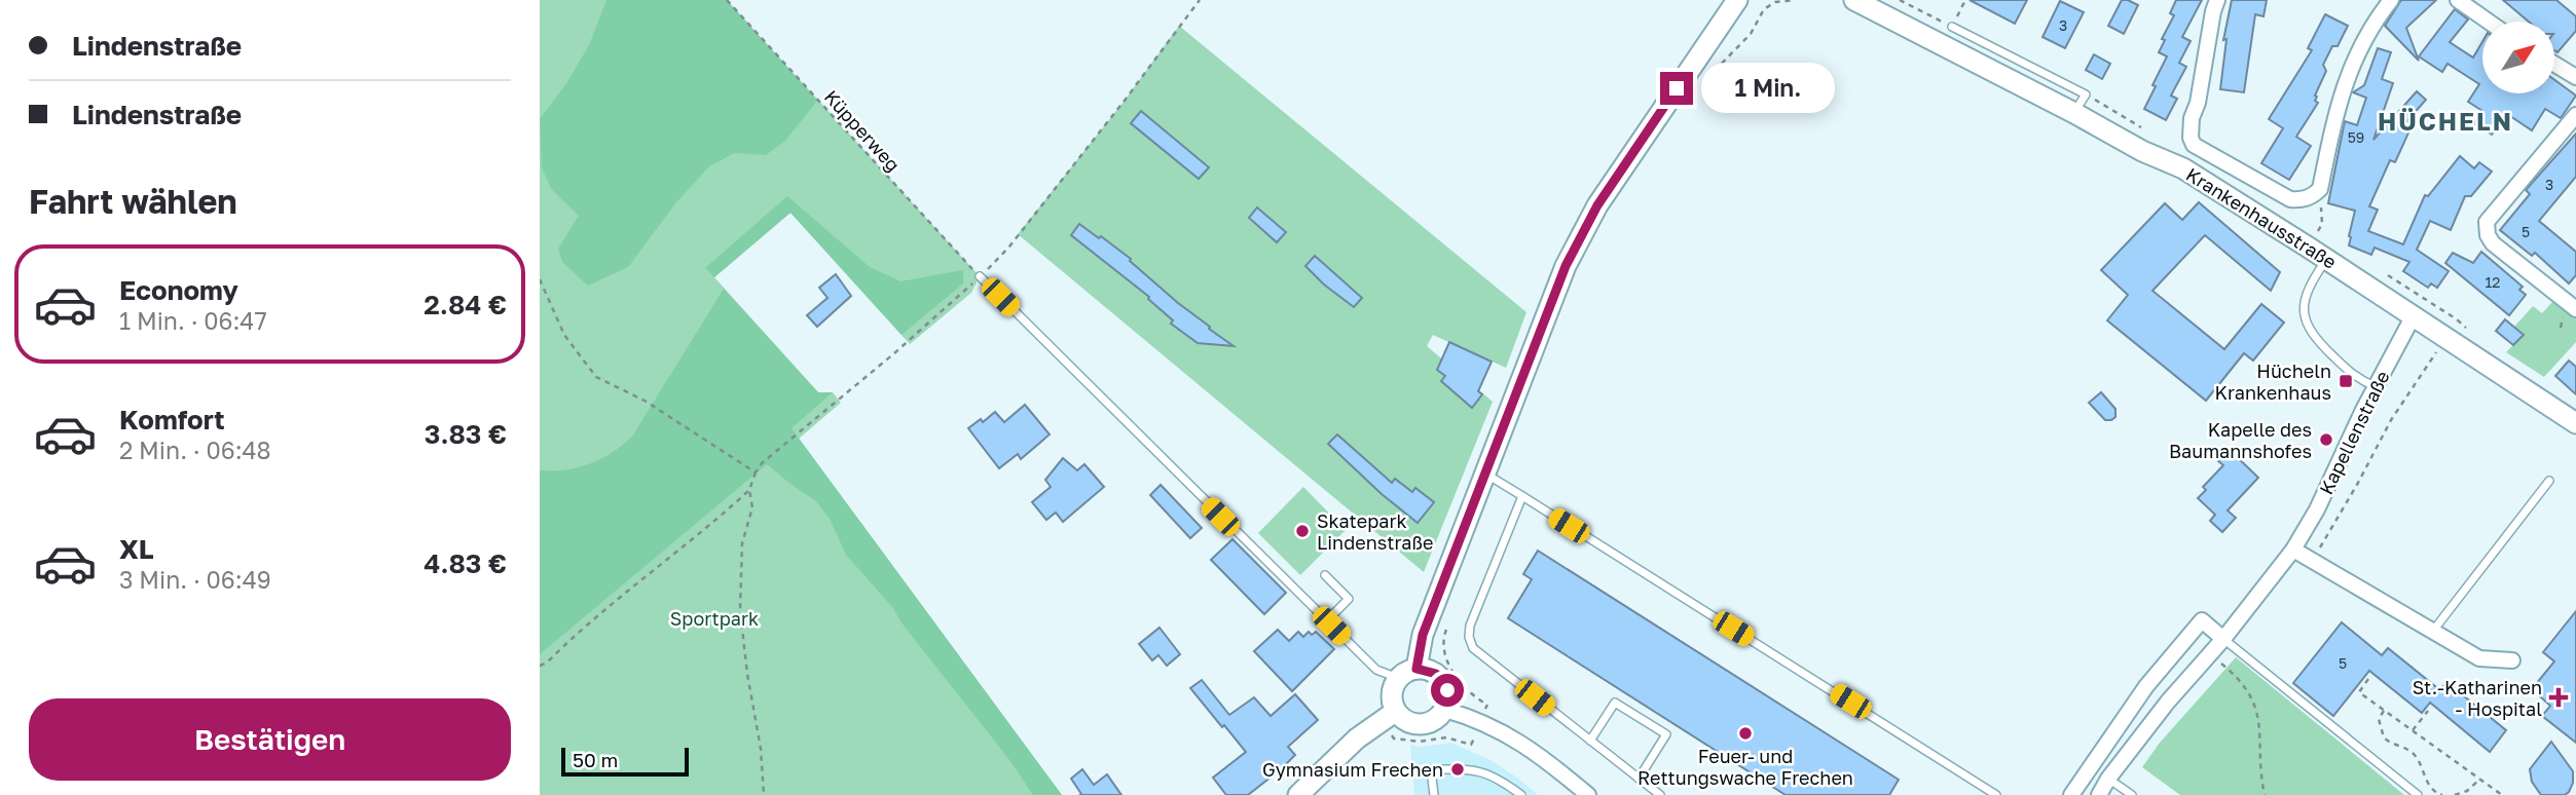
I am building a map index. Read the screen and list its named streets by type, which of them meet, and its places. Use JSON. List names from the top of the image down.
{
  "streets": {
    "street": ["Krankenhausstraße", "Kapellenstraße"],
    "path": ["Küpperweg"]
  },
  "crossings": [
    ["Krankenhausstraße", "Kapellenstraße"]
  ],
  "districts": ["HÜCHELN"],
  "parks": ["Sportpark"],
  "places": {
    "transit": ["Hücheln Krankenhaus"],
    "other": [
      "Kapelle des Baumannshofes",
      "Skatepark Lindenstraße",
      "Feuer- und Rettungswache Frechen",
      "Gymnasium Frechen"
    ],
    "health": ["St.-Katharinen - Hospital"]
  },
  "house_numbers": [
    "3",
    "59",
    "3",
    "5",
    "12",
    "5"
  ],
  "scale_bar": "50 m",
  "north": "top right",
  "page": {
    "banner": ["Lindenstraße", "Lindenstraße"],
    "bubble": "1 Min.",
    "heading": "Fahrt wählen",
    "list": [
      {
        "name": "Economy",
        "note": "1 Min. · 06:47",
        "value": "2.84 €"
      },
      {
        "name": "Komfort",
        "note": "2 Min. · 06:48",
        "value": "3.83 €"
      },
      {
        "name": "XL",
        "note": "3 Min. · 06:49",
        "value": "4.83 €"
      }
    ],
    "buttons": "Bestätigen",
    "scale": "50 m"
  }
}
